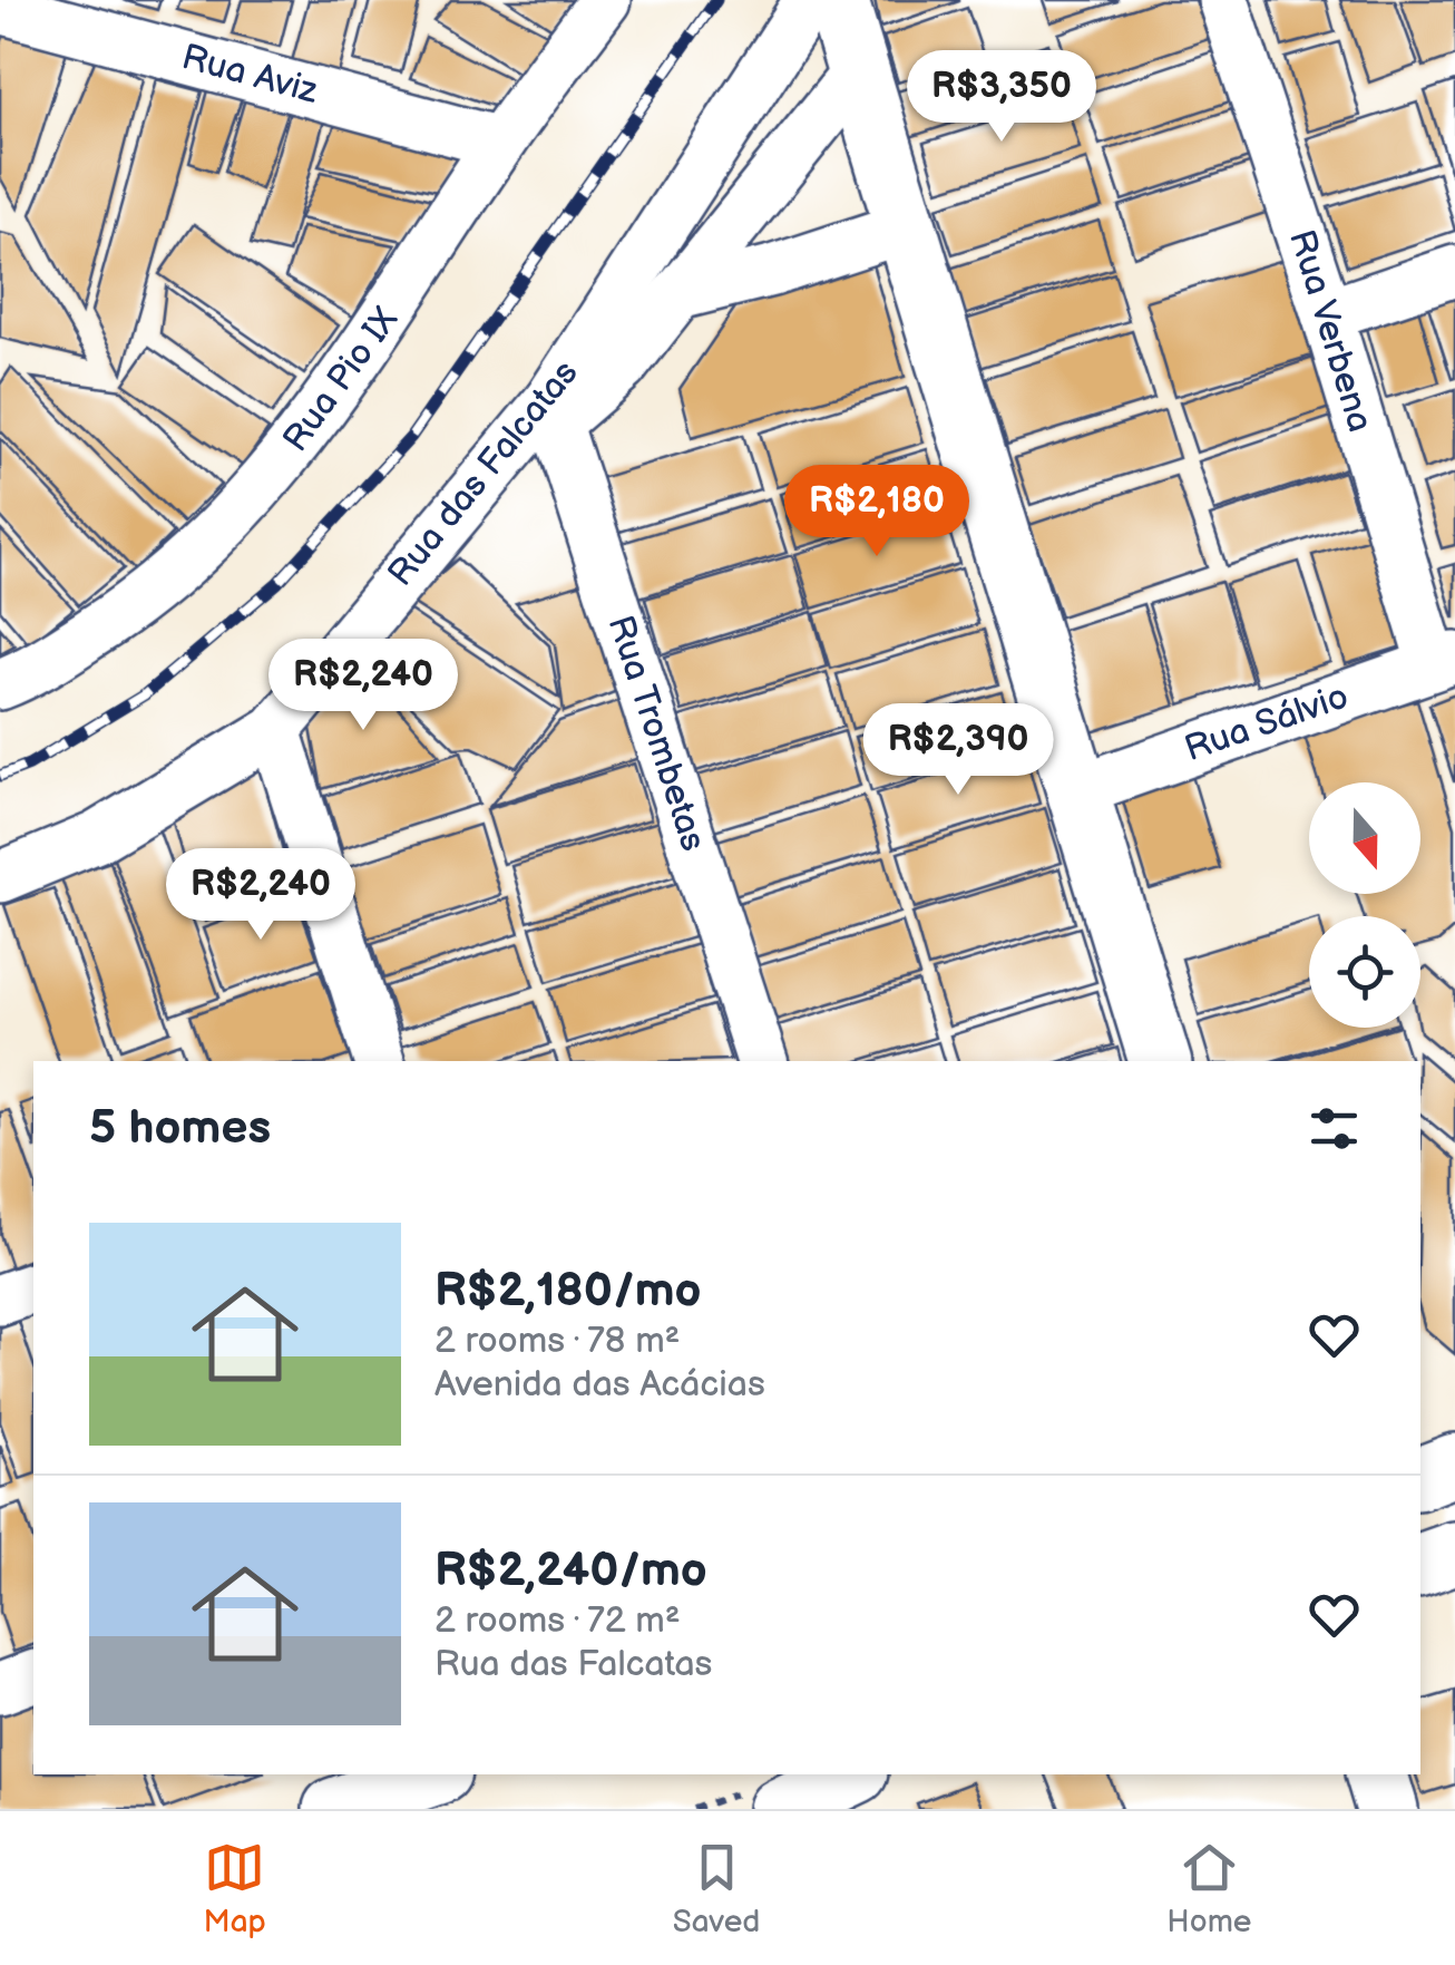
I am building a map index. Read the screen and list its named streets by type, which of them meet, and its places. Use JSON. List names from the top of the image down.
{
  "streets": {
    "street": [
      "Rua Aviz",
      "Rua Verbena",
      "Rua Pio IX",
      "Rua das Falcatas",
      "Rua Sálvio",
      "Rua Trombetas"
    ]
  },
  "crossings": [
    ["Rua Aviz", "Rua Pio IX"],
    ["Rua Verbena", "Rua Sálvio"],
    ["Rua das Falcatas", "Rua Trombetas"]
  ],
  "north": "bottom",
  "page": {
    "price": [
      "R$3,350",
      "R$2,180",
      "R$2,240",
      "R$2,390",
      "R$2,240"
    ],
    "heading": "5 homes",
    "list": [
      {
        "name": "R$2,180/mo",
        "note": "2 rooms · 78 m² · Avenida das Acácias"
      },
      {
        "name": "R$2,240/mo",
        "note": "2 rooms · 72 m² · Rua das Falcatas"
      }
    ],
    "tabs": ["Map", "Saved", "Home"]
  }
}
